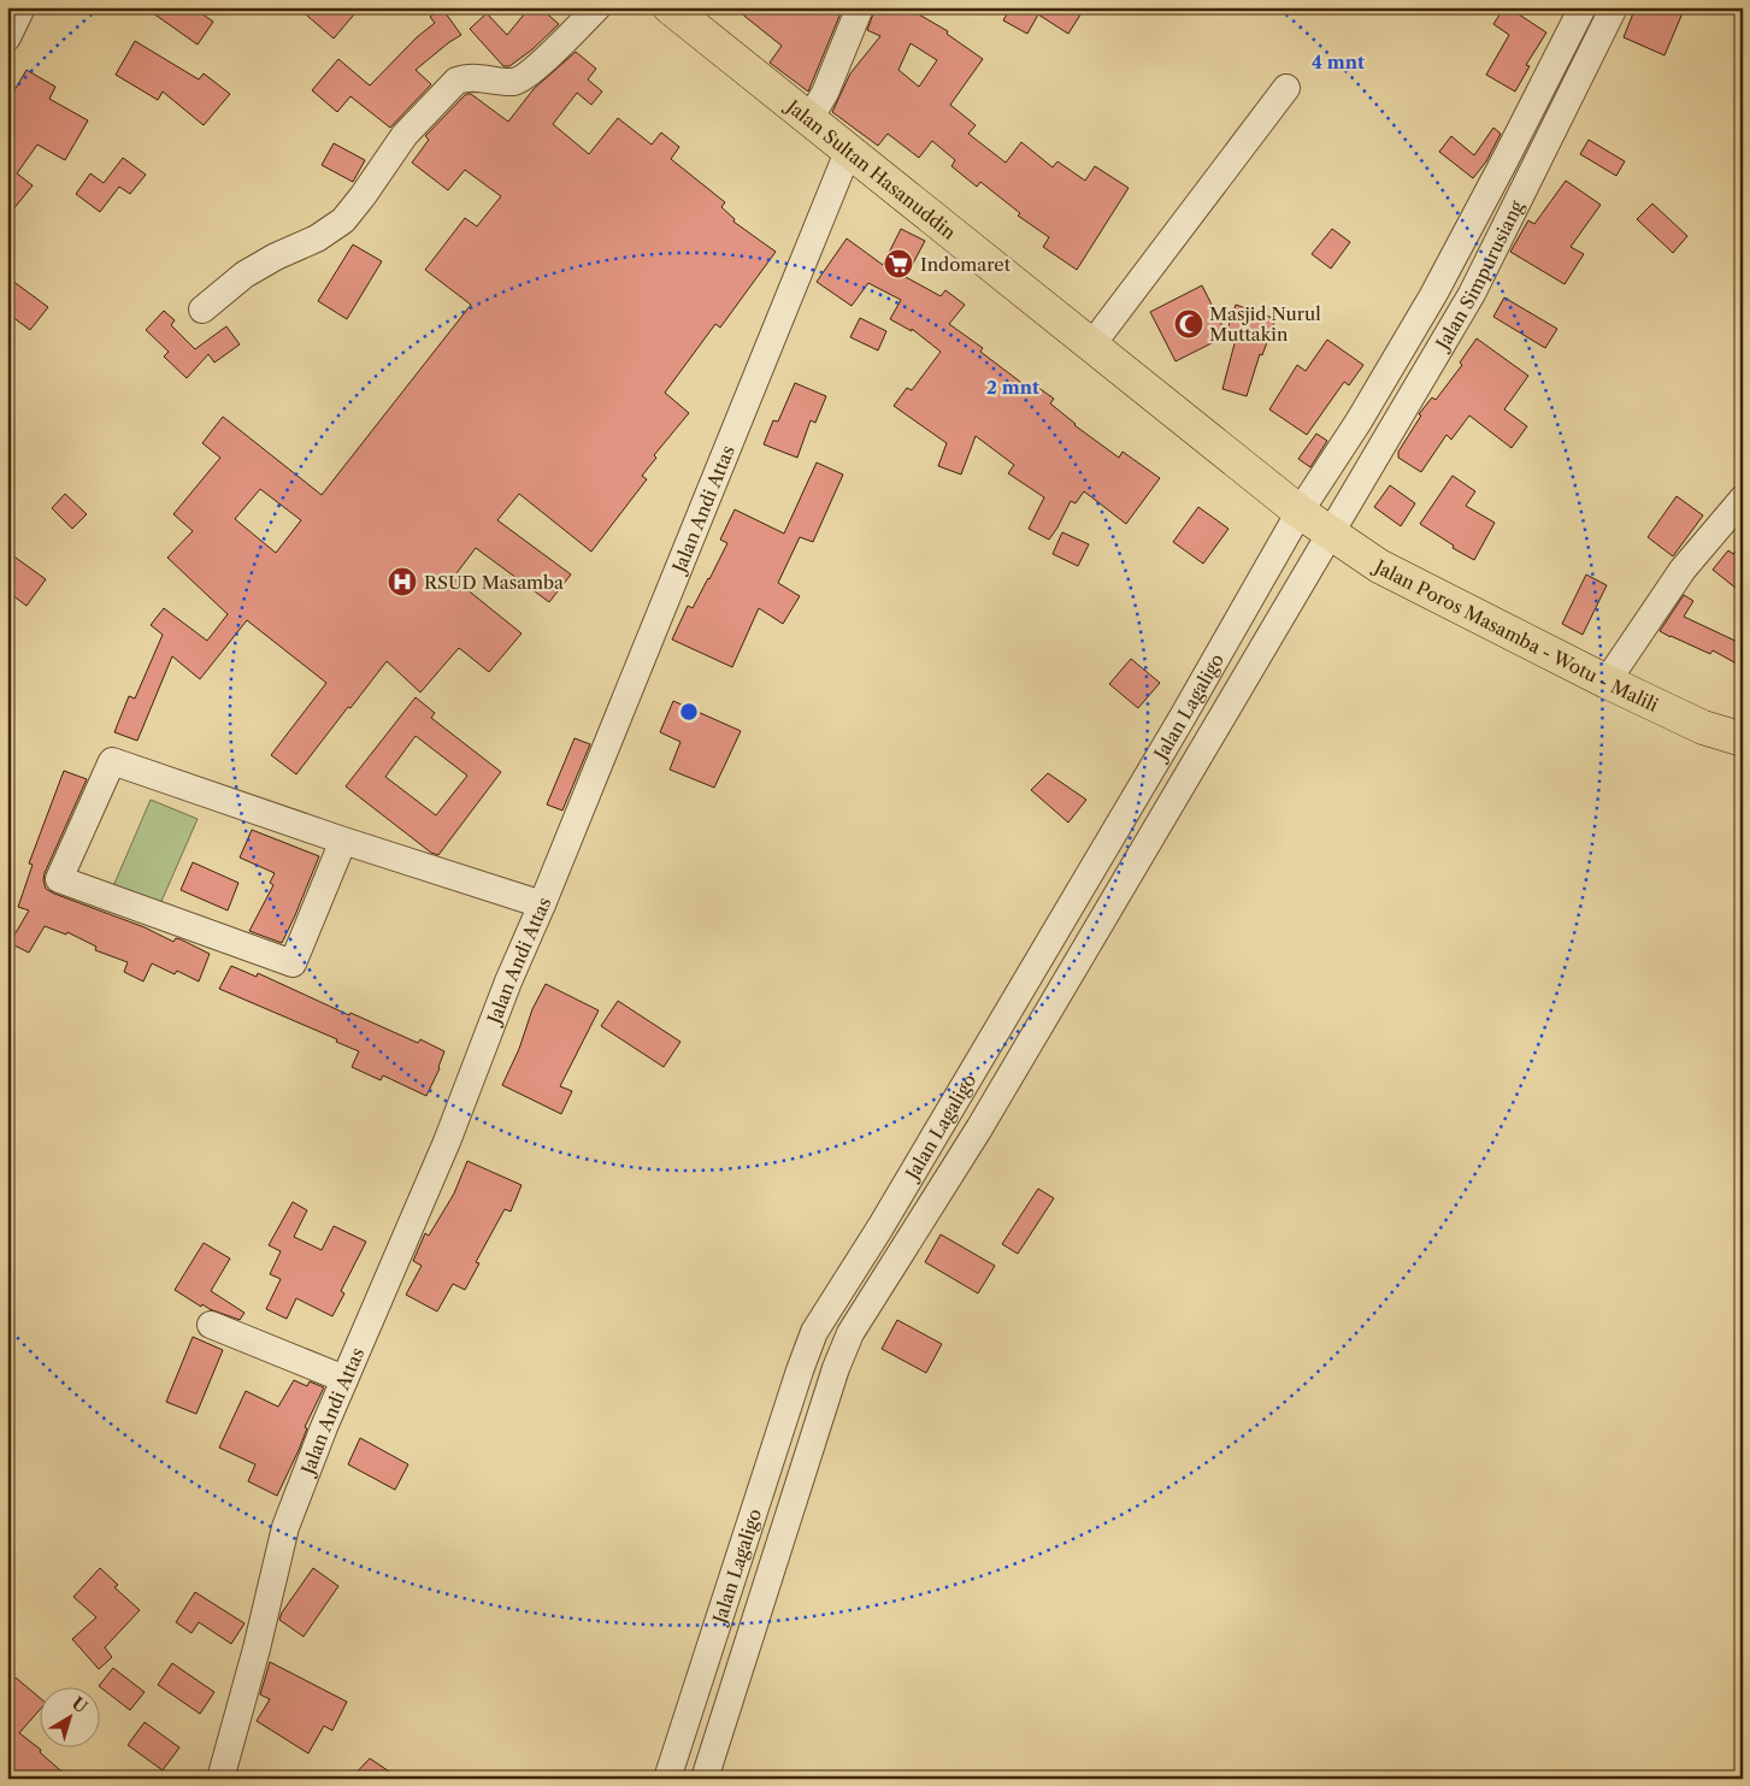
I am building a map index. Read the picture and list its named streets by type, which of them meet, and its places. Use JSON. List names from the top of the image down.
{
  "streets": {
    "highway": ["Jalan Sultan Hasanuddin", "Jalan Poros Masamba - Wotu - Malili"],
    "street": ["Jalan Simpurusiang", "Jalan Andi Attas", "Jalan Lagaligo"]
  },
  "crossings": [
    ["Jalan Sultan Hasanuddin", "Jalan Simpurusiang"],
    ["Jalan Sultan Hasanuddin", "Jalan Andi Attas"],
    ["Jalan Sultan Hasanuddin", "Jalan Poros Masamba - Wotu - Malili"],
    ["Jalan Sultan Hasanuddin", "Jalan Lagaligo"],
    ["Jalan Simpurusiang", "Jalan Poros Masamba - Wotu - Malili"],
    ["Jalan Simpurusiang", "Jalan Lagaligo"],
    ["Jalan Poros Masamba - Wotu - Malili", "Jalan Lagaligo"]
  ],
  "places": {
    "supermarket": ["Indomaret"],
    "mosque": ["Masjid Nurul Muttakin"],
    "hospital": ["RSUD Masamba"]
  },
  "north": "top right",
  "rings": ["4 mnt", "2 mnt"]
}
